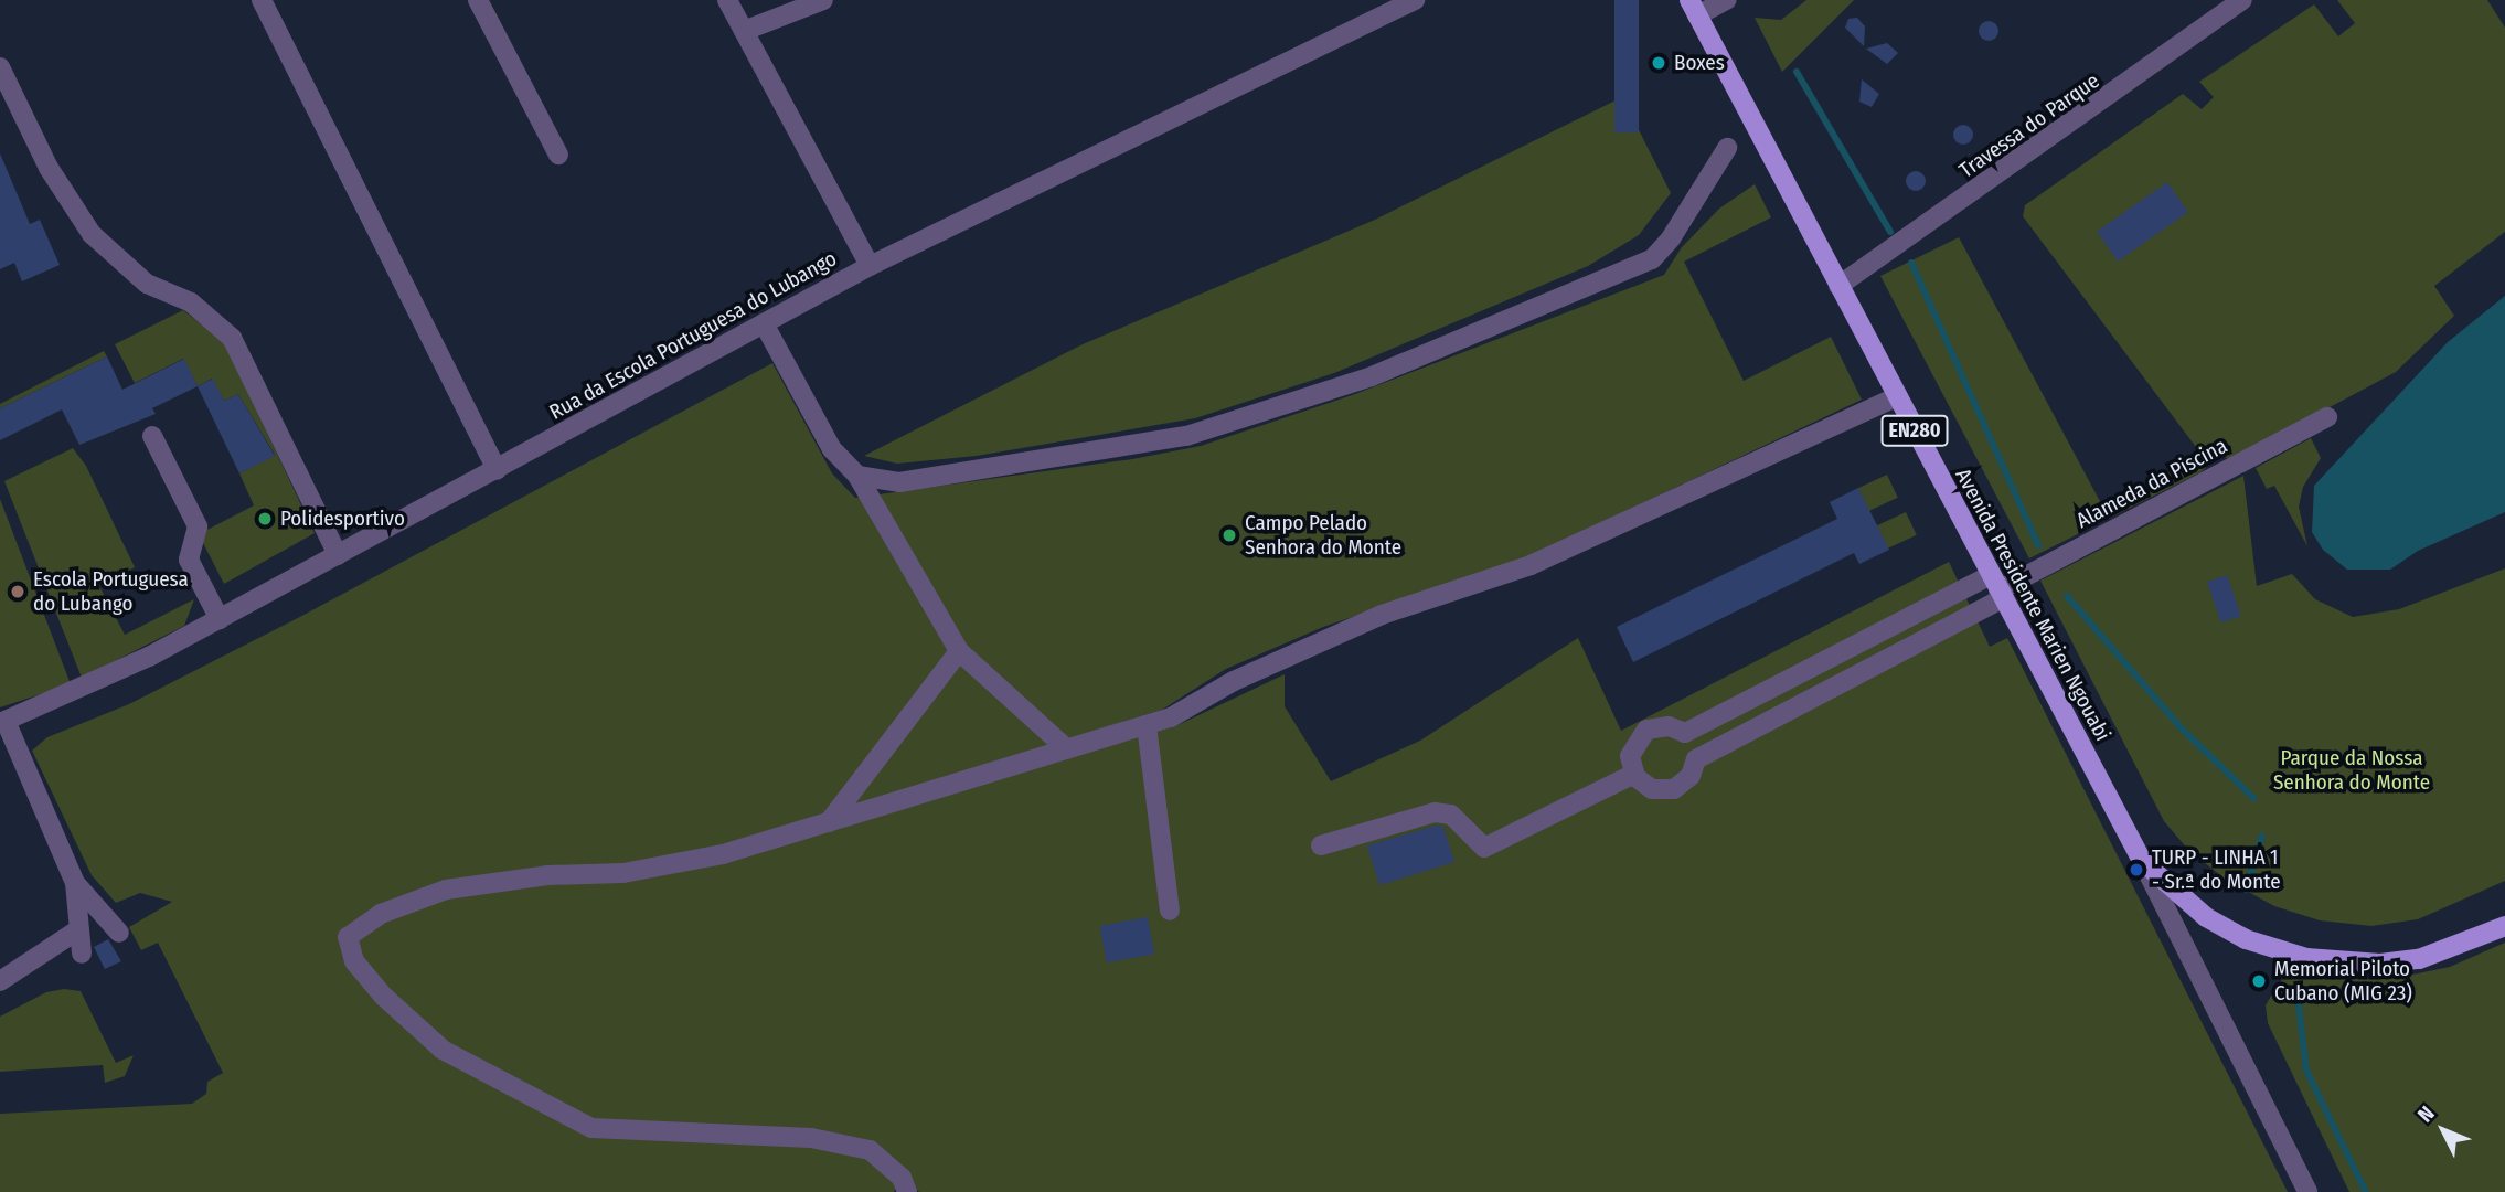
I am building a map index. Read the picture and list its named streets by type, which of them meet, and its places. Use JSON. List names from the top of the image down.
{
  "streets": {
    "main road": ["EN280", "Avenida Presidente Marien Ngouabi"],
    "street": ["Travessa do Parque", "Rua da Escola Portuguesa do Lubango", "Alameda da Piscina"]
  },
  "crossings": [
    ["Travessa do Parque", "Avenida Presidente Marien Ngouabi"],
    ["EN280", "Avenida Presidente Marien Ngouabi"],
    ["Alameda da Piscina", "Avenida Presidente Marien Ngouabi"]
  ],
  "parks": ["Parque da Nossa Senhora do Monte"],
  "places": [
    "Boxes",
    "Polidesportivo",
    "Campo Pelado Senhora do Monte",
    "Escola Portuguesa do Lubango",
    "TURP - LINHA 1 - Sr.ª do Monte",
    "Memorial Piloto Cubano (MIG 23)"
  ],
  "north": "top left"
}
